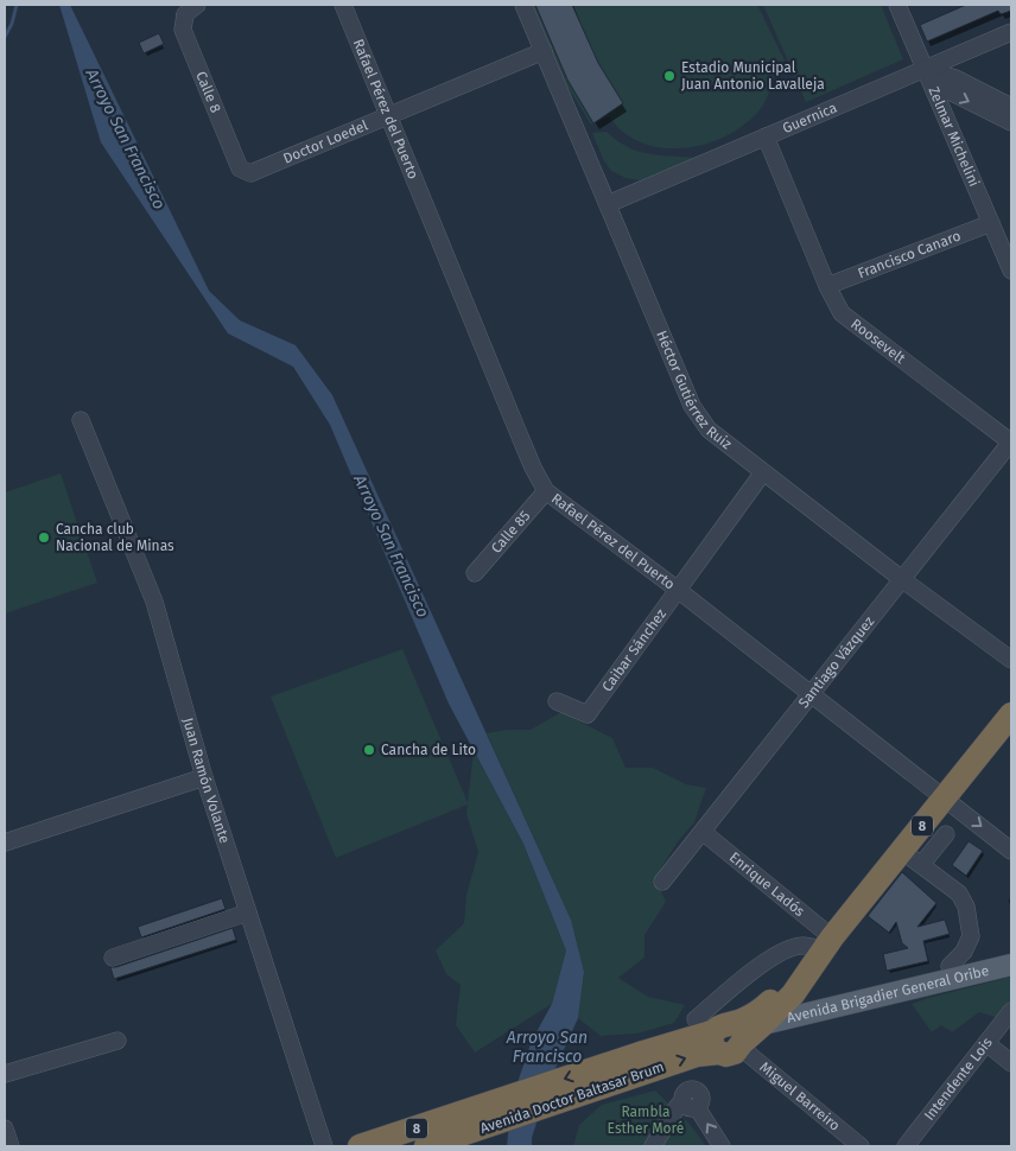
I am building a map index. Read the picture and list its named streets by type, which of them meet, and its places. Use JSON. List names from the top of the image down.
{
  "streets": {
    "highway": ["8", "Avenida Doctor Baltasar Brum"],
    "main road": ["Avenida Brigadier General Oribe"],
    "street": [
      "Calle 8",
      "Rafael Pérez del Puerto",
      "Guernica",
      "Zelmar Michelini",
      "Doctor Loedel",
      "Francisco Canaro",
      "Roosevelt",
      "Héctor Gutiérrez Ruiz",
      "Calle 85",
      "Caibar Sánchez",
      "Santiago Vázquez",
      "Juan Ramón Volante",
      "Enrique Ladós",
      "Intendente Lois",
      "Miguel Barreiro"
    ]
  },
  "crossings": [
    ["Calle 8", "Doctor Loedel"],
    ["Rafael Pérez del Puerto", "Doctor Loedel"],
    ["Rafael Pérez del Puerto", "Calle 85"],
    ["Rafael Pérez del Puerto", "Caibar Sánchez"],
    ["Rafael Pérez del Puerto", "Santiago Vázquez"],
    ["Rafael Pérez del Puerto", "8"],
    ["Guernica", "Zelmar Michelini"],
    ["Guernica", "Roosevelt"],
    ["Guernica", "Héctor Gutiérrez Ruiz"],
    ["Zelmar Michelini", "Francisco Canaro"],
    ["Doctor Loedel", "Héctor Gutiérrez Ruiz"],
    ["Francisco Canaro", "Roosevelt"],
    ["Roosevelt", "Santiago Vázquez"],
    ["Héctor Gutiérrez Ruiz", "Caibar Sánchez"],
    ["Héctor Gutiérrez Ruiz", "Santiago Vázquez"],
    ["Santiago Vázquez", "Enrique Ladós"],
    ["8", "Enrique Ladós"],
    ["8", "Avenida Brigadier General Oribe"],
    ["8", "Miguel Barreiro"],
    ["8", "Avenida Doctor Baltasar Brum"],
    ["Miguel Barreiro", "Avenida Doctor Baltasar Brum"]
  ],
  "water": ["Arroyo San Francisco"],
  "parks": ["Rambla Esther Moré"],
  "places": ["Estadio Municipal Juan Antonio Lavalleja", "Cancha club Nacional de Minas", "Cancha de Lito"]
}
